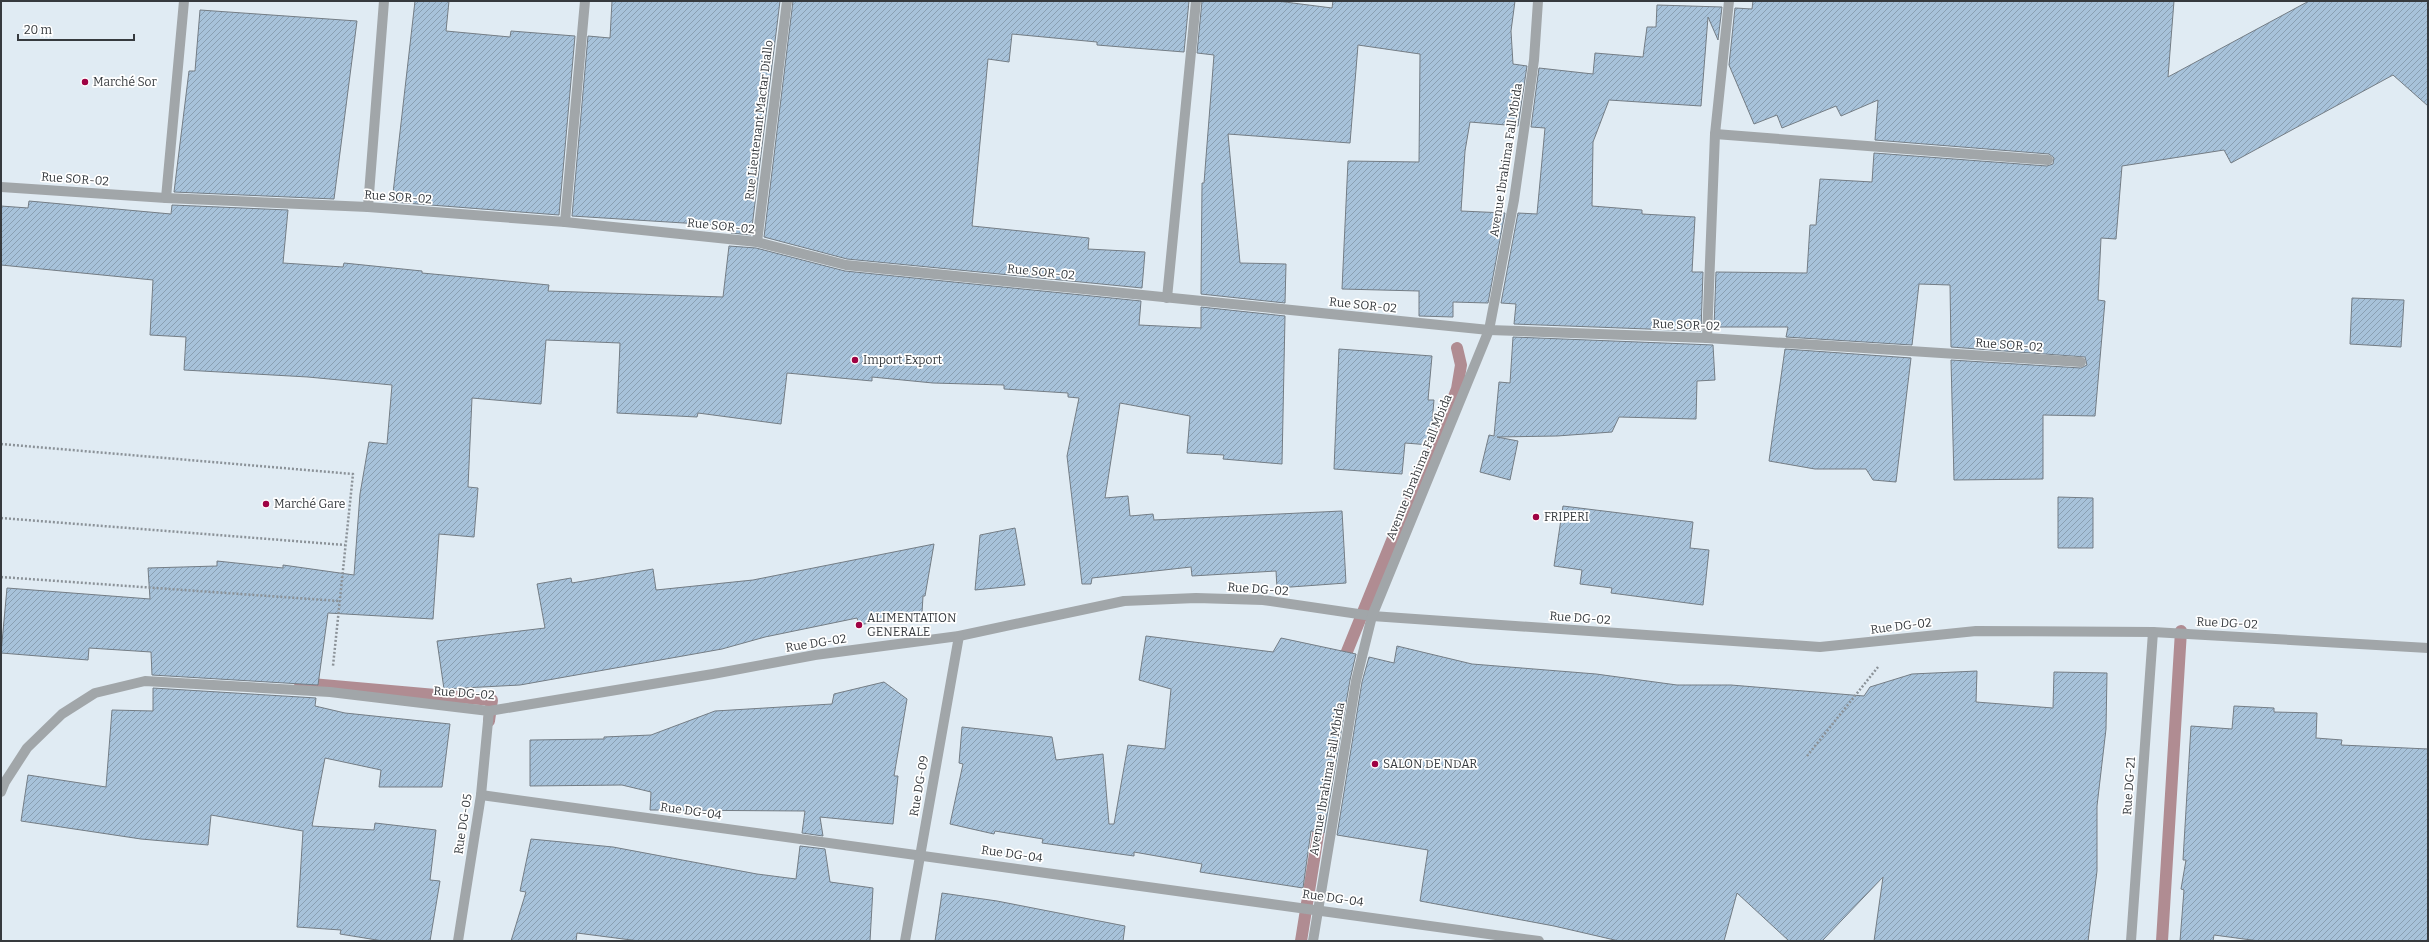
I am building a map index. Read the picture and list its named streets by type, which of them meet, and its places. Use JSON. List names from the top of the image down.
{
  "streets": {
    "street": [
      "Rue Lieutenant Mactar Diallo",
      "Avenue Ibrahima Fall Mbida",
      "Rue SOR-02",
      "Rue DG-02",
      "Rue DG-09",
      "Rue DG-21",
      "Rue DG-04",
      "Rue DG-05"
    ]
  },
  "crossings": [
    ["Rue Lieutenant Mactar Diallo", "Rue SOR-02"],
    ["Avenue Ibrahima Fall Mbida", "Rue SOR-02"],
    ["Avenue Ibrahima Fall Mbida", "Rue DG-02"],
    ["Avenue Ibrahima Fall Mbida", "Rue DG-04"],
    ["Rue DG-02", "Rue DG-09"],
    ["Rue DG-02", "Rue DG-21"],
    ["Rue DG-02", "Rue DG-05"],
    ["Rue DG-09", "Rue DG-04"],
    ["Rue DG-04", "Rue DG-05"]
  ],
  "places": [
    "Marché Sor",
    "Import Export",
    "Marché Gare",
    "FRIPERI",
    "ALIMENTATION GENERALE",
    "SALON DE NDAR"
  ],
  "scale_bar": "20 m"
}
